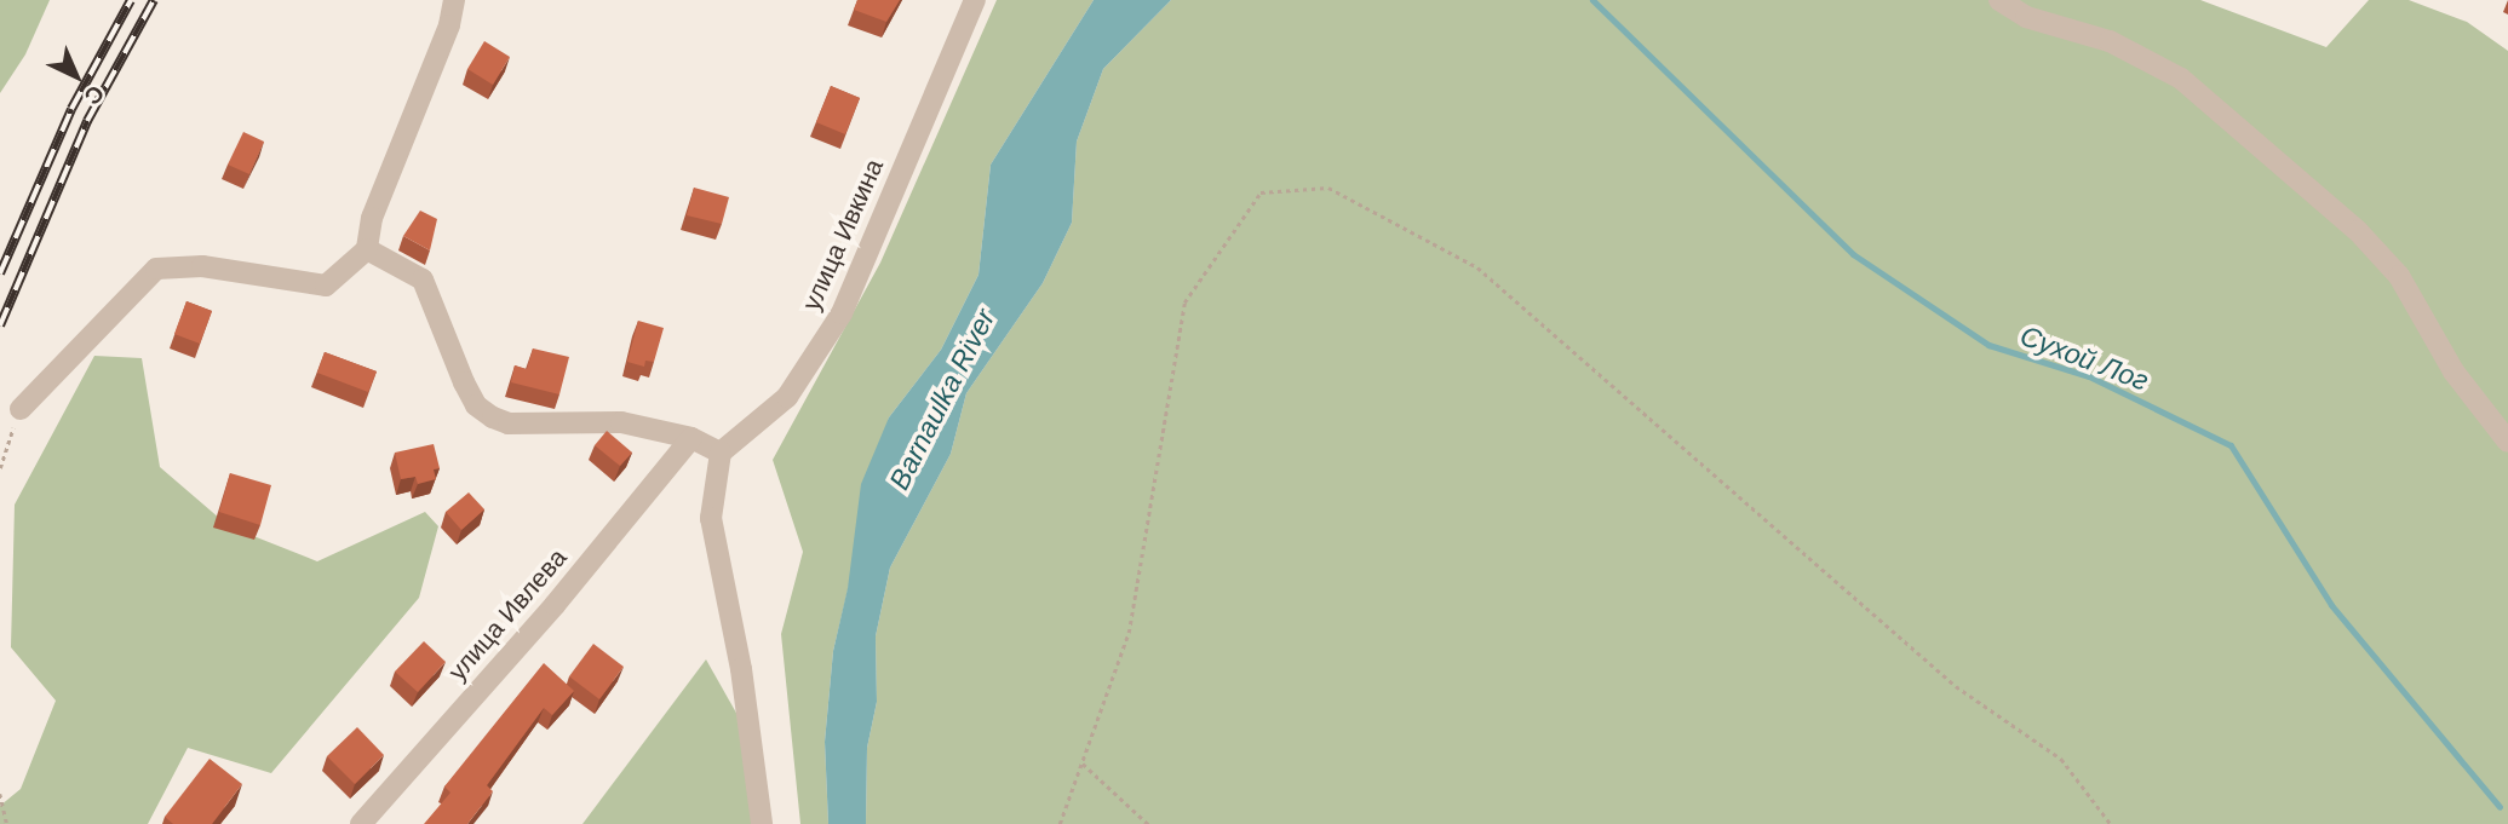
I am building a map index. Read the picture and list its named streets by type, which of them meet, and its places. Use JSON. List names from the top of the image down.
{
  "streets": {
    "street": ["улица Ивкина", "улица Ивлева"]
  },
  "water": ["Сухой Лог", "Barnaulka River"],
  "north": "bottom right"
}
